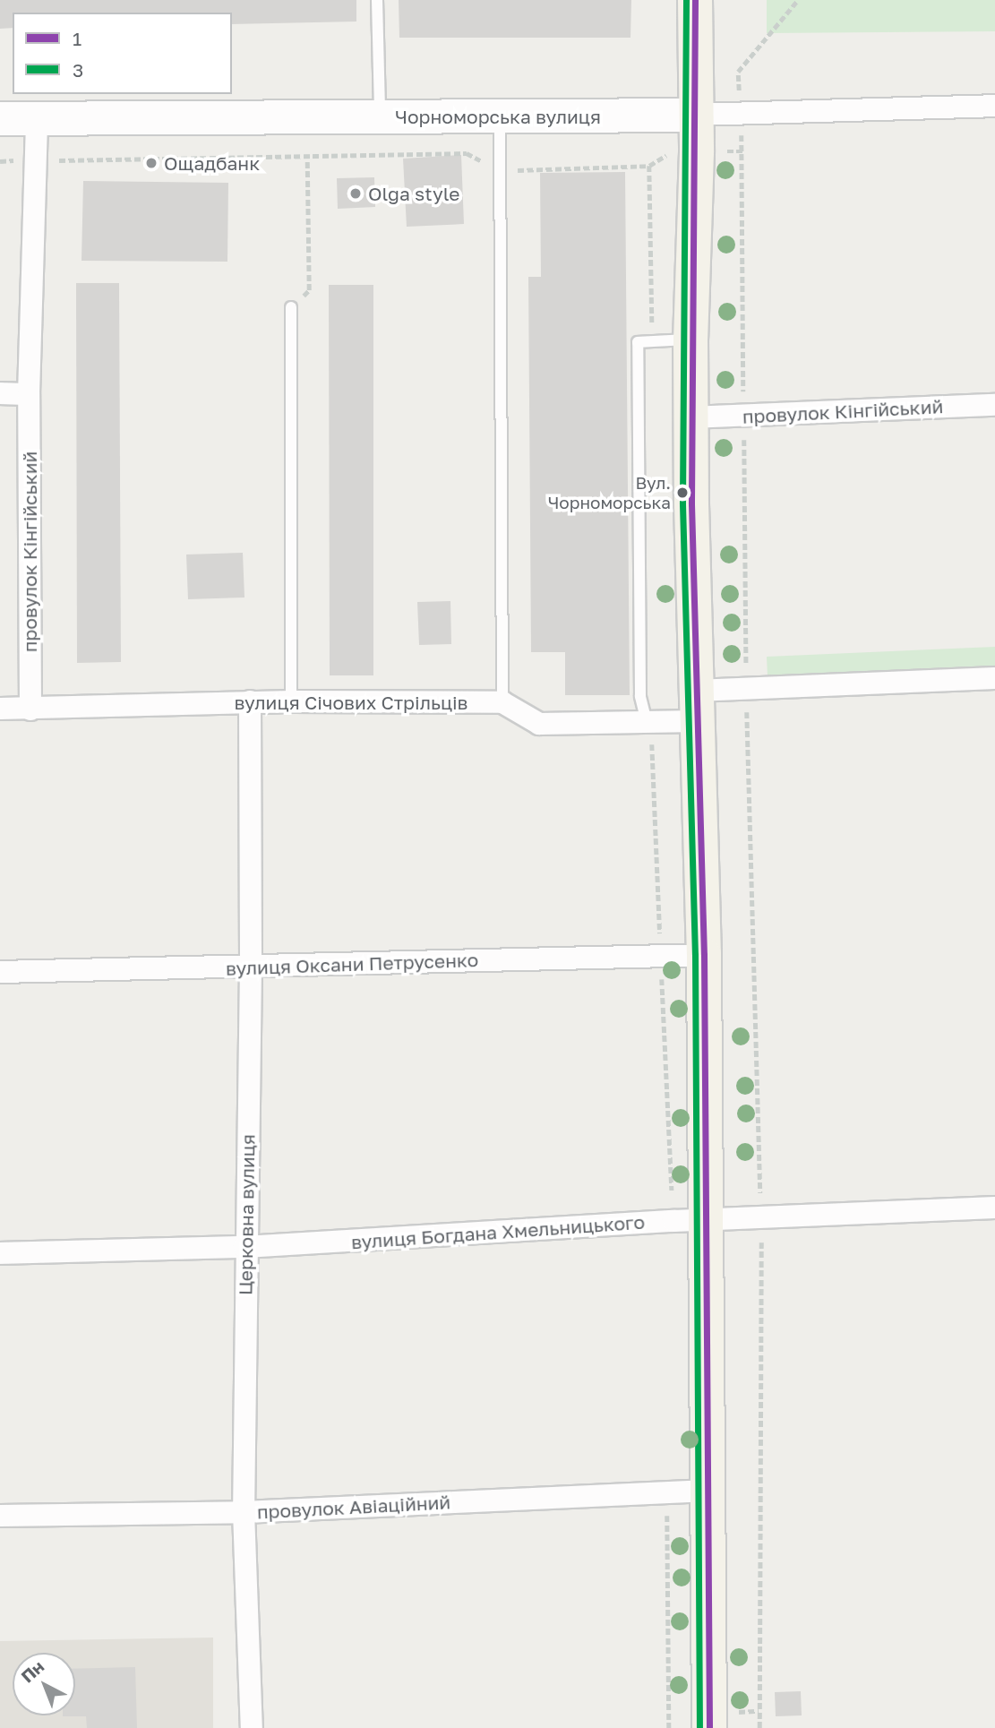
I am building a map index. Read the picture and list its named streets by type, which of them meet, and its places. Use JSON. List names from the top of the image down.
{
  "streets": {
    "street": [
      "Чорноморська вулиця",
      "провулок Кінгійський",
      "вулиця Січових Стрільців",
      "вулиця Оксани Петрусенко",
      "Церковна вулиця",
      "вулиця Богдана Хмельницького",
      "провулок Авіаційний"
    ]
  },
  "crossings": [
    ["Чорноморська вулиця", "провулок Кінгійський"],
    ["провулок Кінгійський", "вулиця Січових Стрільців"],
    ["вулиця Січових Стрільців", "Церковна вулиця"],
    ["вулиця Оксани Петрусенко", "Церковна вулиця"],
    ["Церковна вулиця", "вулиця Богдана Хмельницького"],
    ["Церковна вулиця", "провулок Авіаційний"]
  ],
  "places": ["Ощадбанк", "Olga style", "Вул. Чорноморська"],
  "lines": ["transit line 1", "transit line 3"],
  "legend": ["1", "3"],
  "north": "top left"
}
